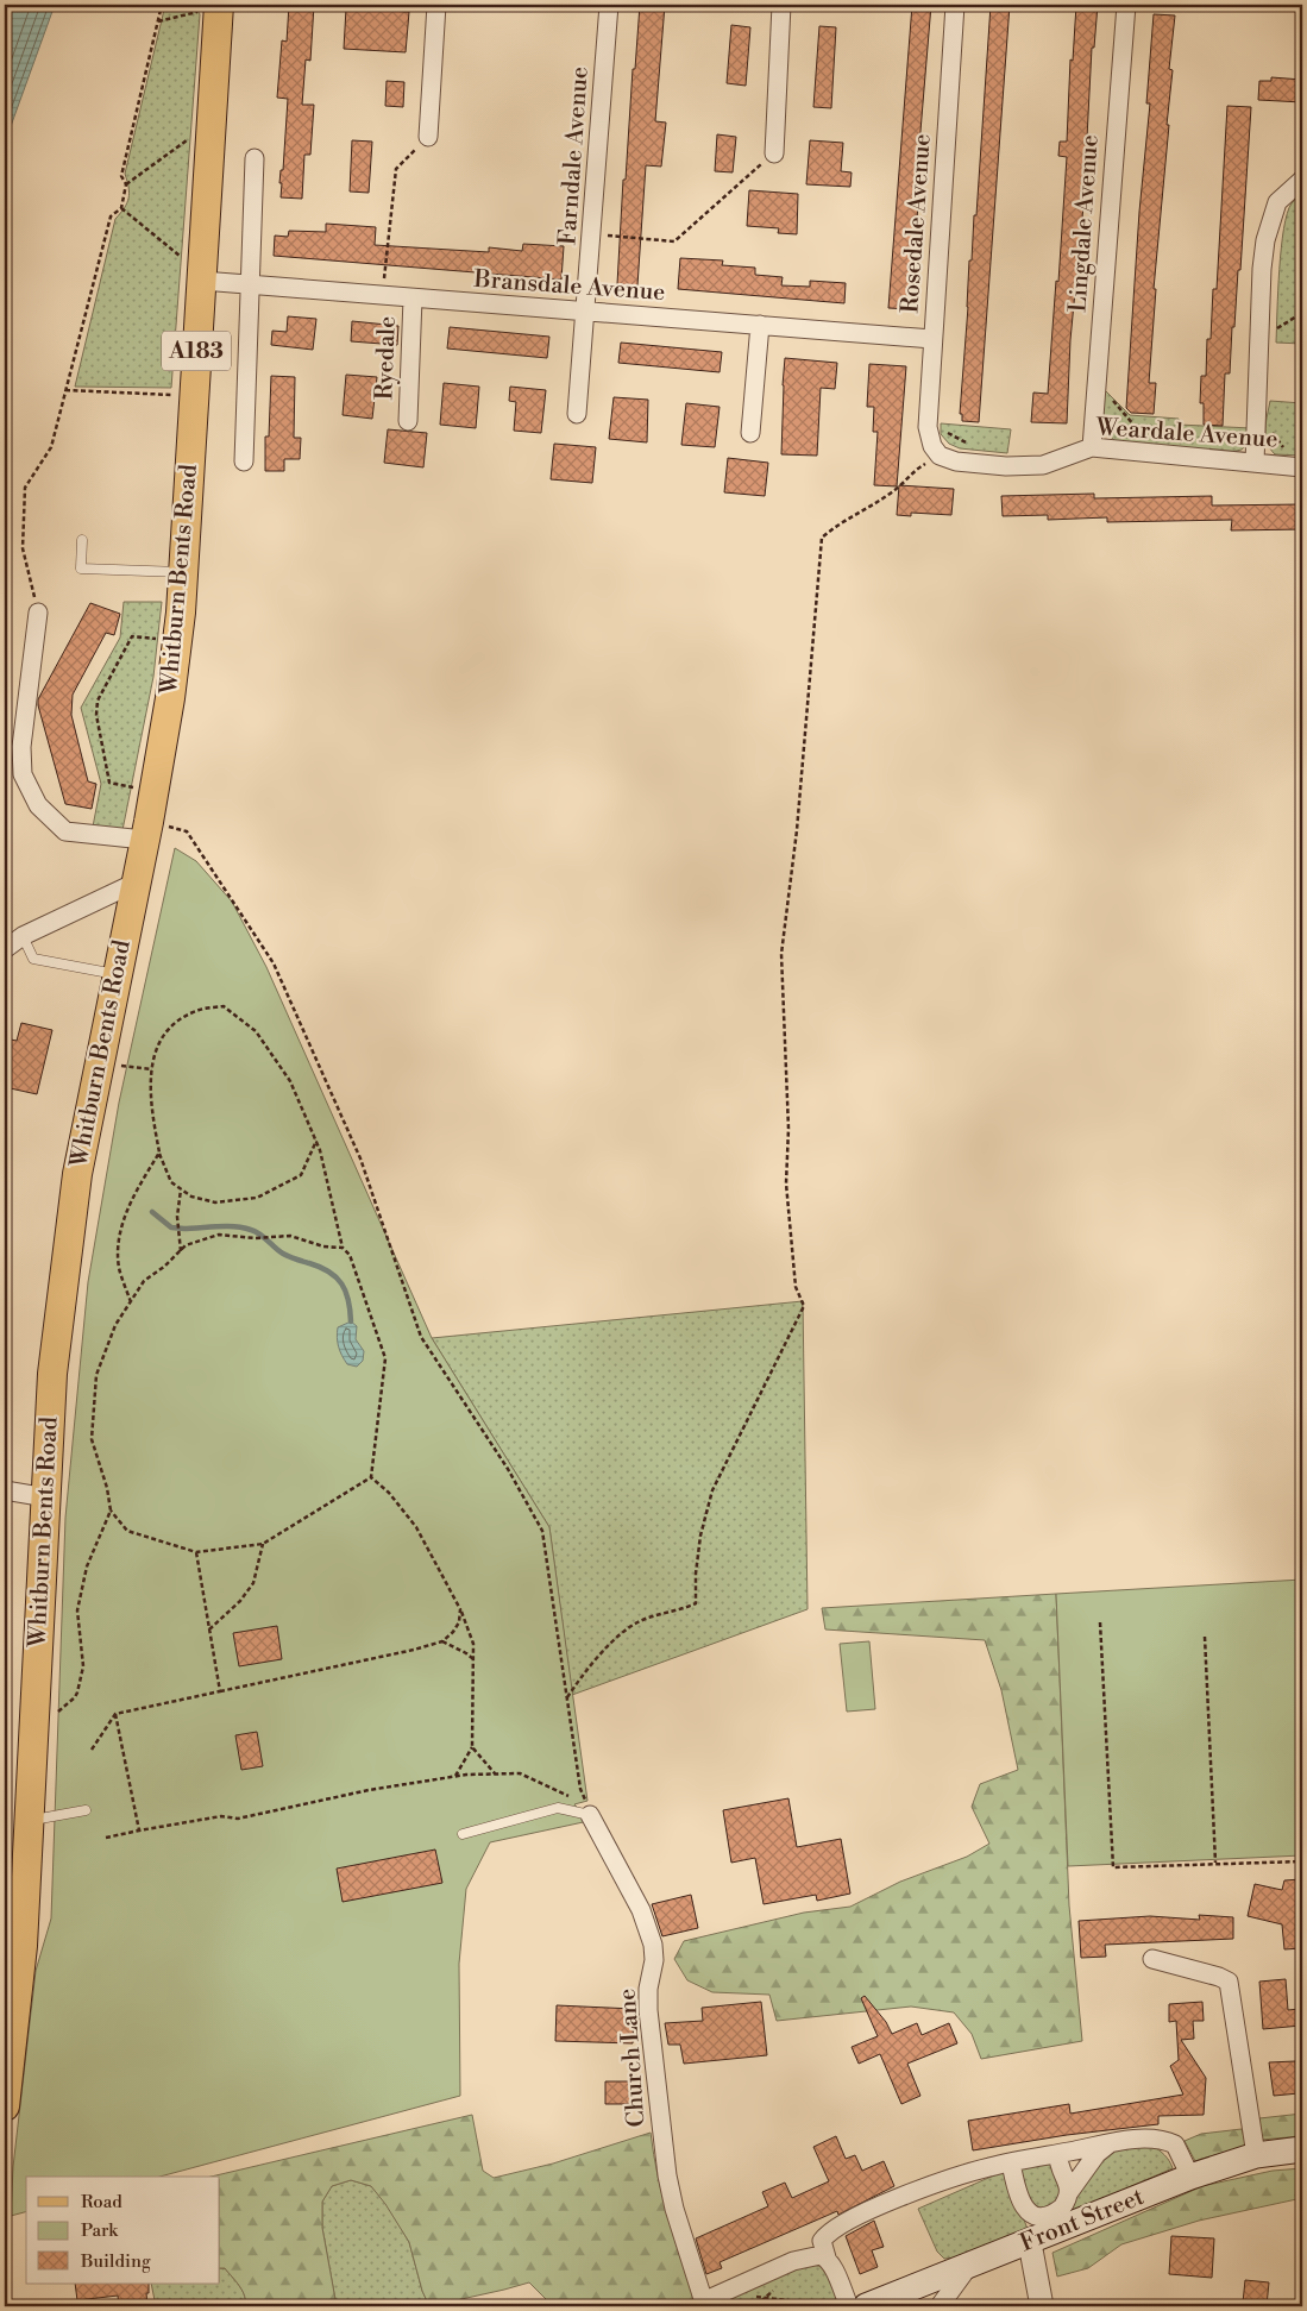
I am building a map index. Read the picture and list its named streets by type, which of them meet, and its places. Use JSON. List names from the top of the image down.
{
  "streets": {
    "main road": ["A183", "Whitburn Bents Road", "Front Street"],
    "street": [
      "Farndale Avenue",
      "Rosedale Avenue",
      "Lingdale Avenue",
      "Bransdale Avenue",
      "Ryedale",
      "Weardale Avenue",
      "Church Lane"
    ]
  },
  "crossings": [
    ["Farndale Avenue", "Bransdale Avenue"],
    ["Rosedale Avenue", "Bransdale Avenue"],
    ["Rosedale Avenue", "Weardale Avenue"],
    ["Lingdale Avenue", "Weardale Avenue"],
    ["Bransdale Avenue", "Ryedale"],
    ["Bransdale Avenue", "Whitburn Bents Road"]
  ],
  "legend": ["Road", "Park", "Building"]
}
